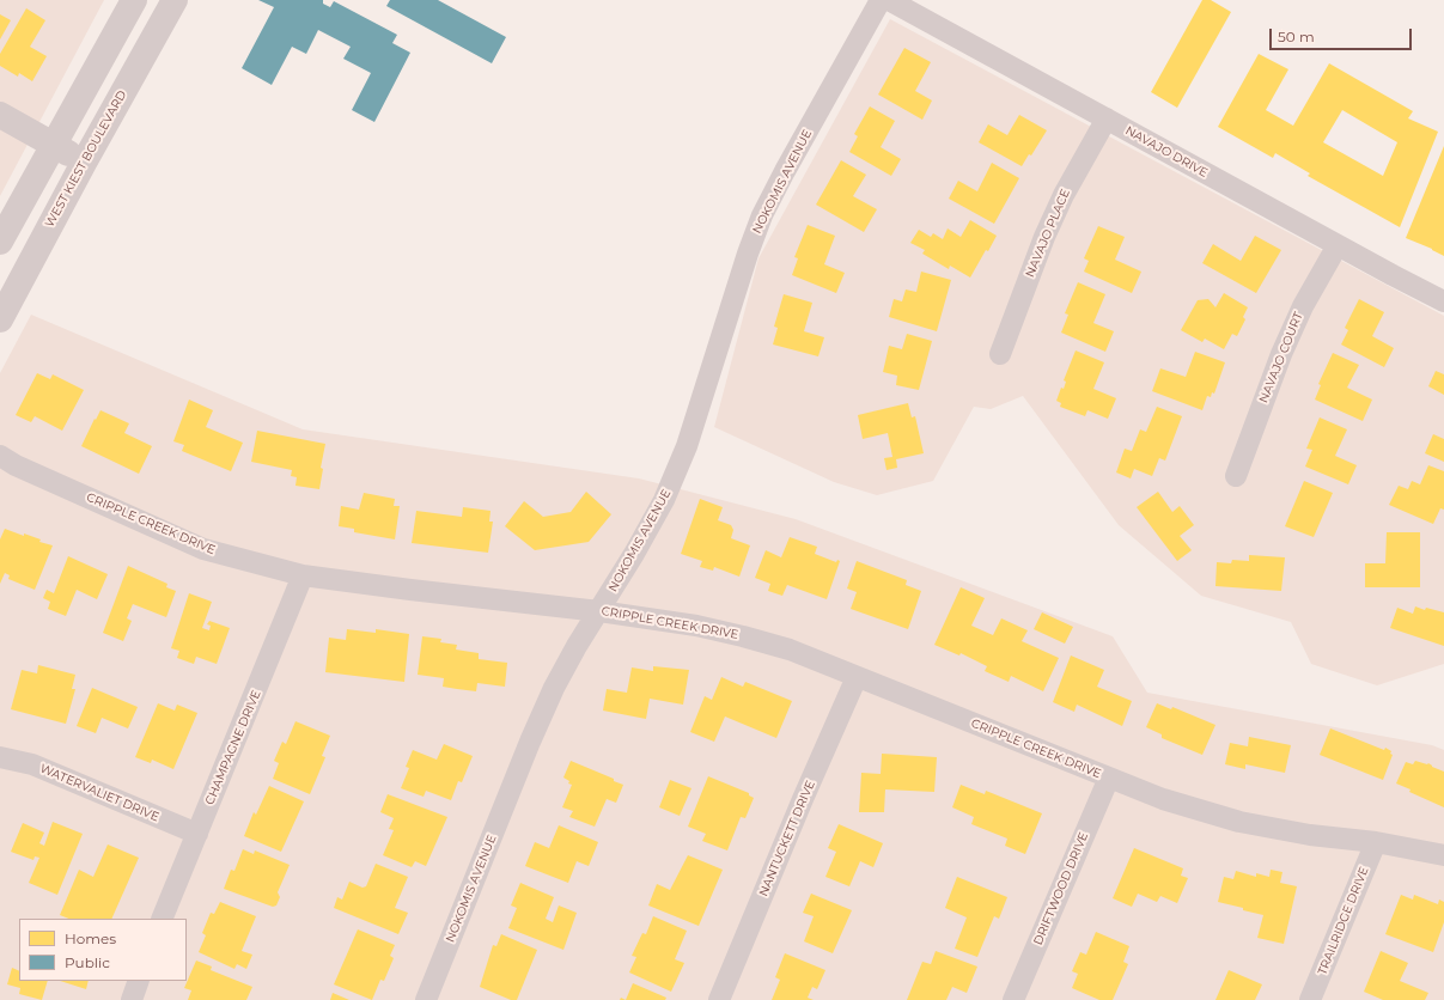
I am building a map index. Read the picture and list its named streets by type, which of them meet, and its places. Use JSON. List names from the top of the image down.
{
  "streets": {
    "main road": ["WEST KIEST BOULEVARD"],
    "street": [
      "NAVAJO DRIVE",
      "NOKOMIS AVENUE",
      "NAVAJO PLACE",
      "NAVAJO COURT",
      "CRIPPLE CREEK DRIVE",
      "CHAMPAGNE DRIVE",
      "WATERVALIET DRIVE",
      "NANTUCKETT DRIVE",
      "DRIFTWOOD DRIVE",
      "TRAILRIDGE DRIVE"
    ]
  },
  "crossings": [
    ["NAVAJO DRIVE", "NAVAJO PLACE"],
    ["NAVAJO DRIVE", "NAVAJO COURT"],
    ["NOKOMIS AVENUE", "CRIPPLE CREEK DRIVE"],
    ["CRIPPLE CREEK DRIVE", "CHAMPAGNE DRIVE"],
    ["CRIPPLE CREEK DRIVE", "NANTUCKETT DRIVE"],
    ["CRIPPLE CREEK DRIVE", "DRIFTWOOD DRIVE"],
    ["CRIPPLE CREEK DRIVE", "TRAILRIDGE DRIVE"],
    ["CHAMPAGNE DRIVE", "WATERVALIET DRIVE"]
  ],
  "legend": ["Homes", "Public"],
  "scale_bar": "50 m"
}
